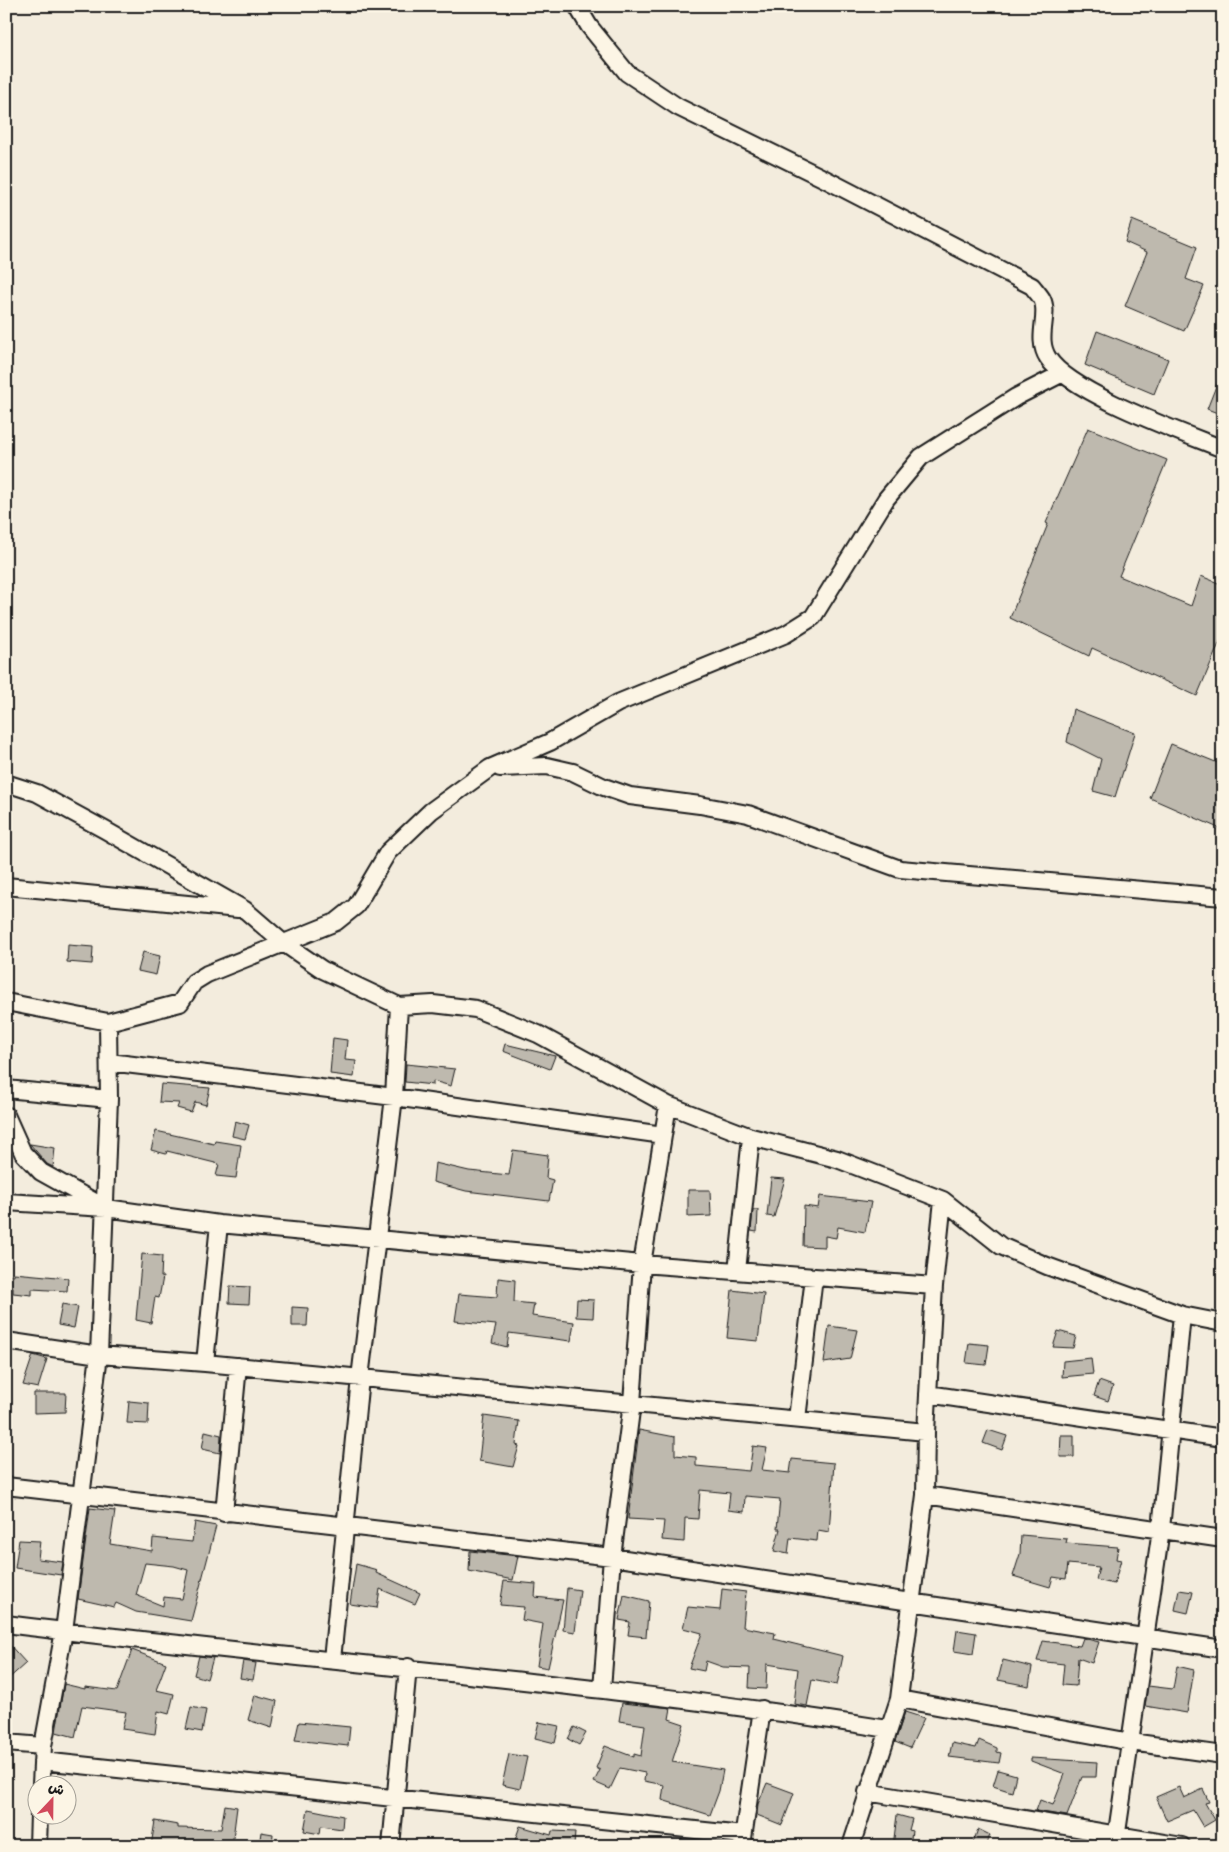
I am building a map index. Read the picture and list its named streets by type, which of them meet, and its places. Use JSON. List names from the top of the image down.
{
  "north": "top"
}
